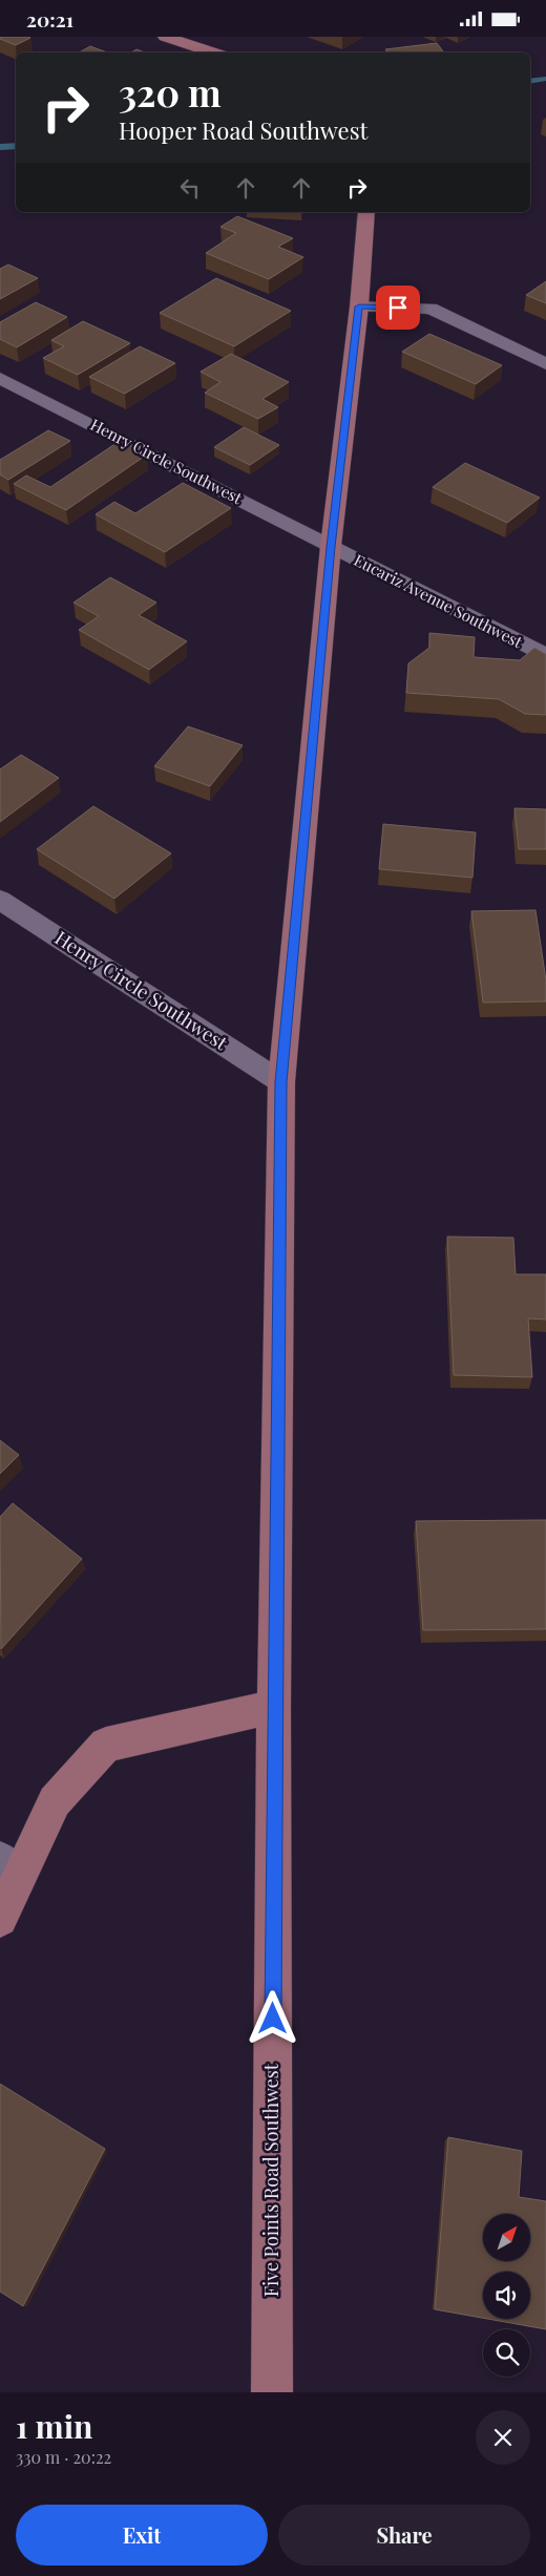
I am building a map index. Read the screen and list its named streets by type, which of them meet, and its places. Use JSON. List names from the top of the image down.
{
  "streets": {
    "main road": ["Five Points Road Southwest"],
    "street": ["Henry Circle Southwest", "Eucariz Avenue Southwest"]
  },
  "crossings": [
    ["Henry Circle Southwest", "Eucariz Avenue Southwest"],
    ["Henry Circle Southwest", "Five Points Road Southwest"],
    ["Eucariz Avenue Southwest", "Five Points Road Southwest"]
  ],
  "north": "top right",
  "page": {
    "status": "20:21",
    "turn": ["320 m", "Hooper Road Southwest"],
    "heading": ["1 min", "330 m · 20:22"],
    "buttons": ["Exit", "Share"]
  }
}
